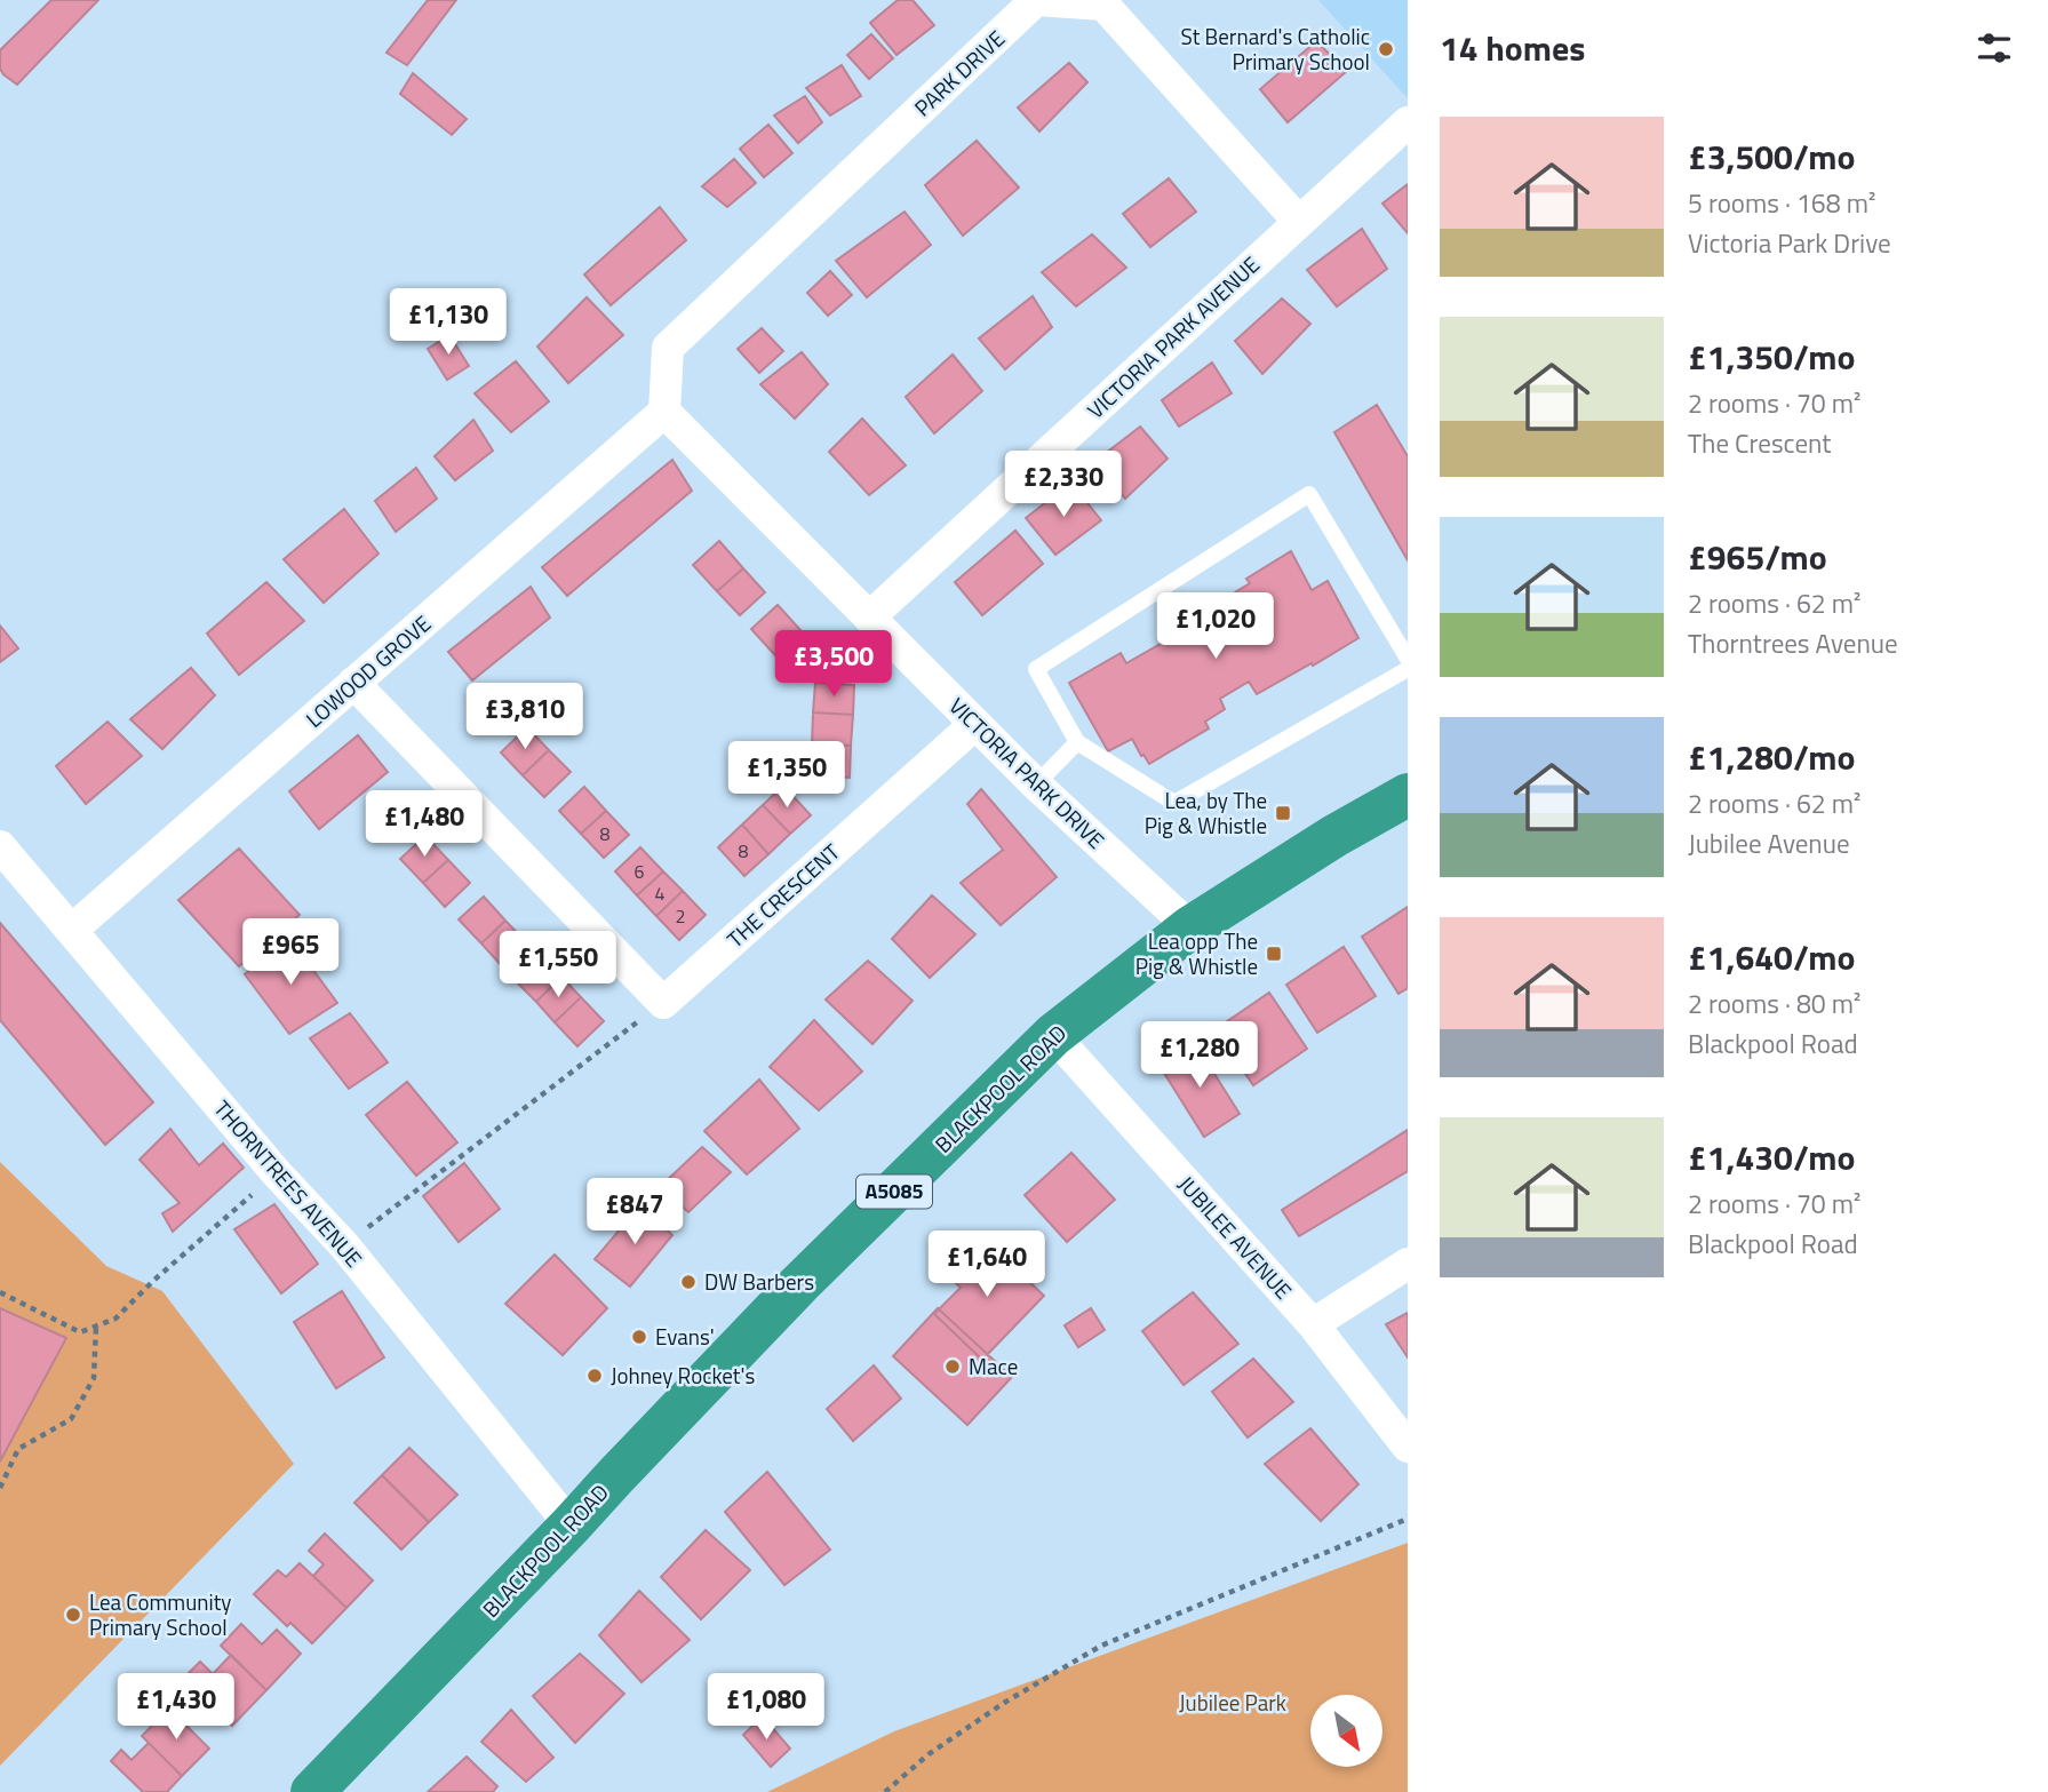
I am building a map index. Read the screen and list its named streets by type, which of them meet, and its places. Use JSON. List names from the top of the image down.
{
  "streets": {
    "highway": ["BLACKPOOL ROAD", "A5085"],
    "street": [
      "PARK DRIVE",
      "VICTORIA PARK AVENUE",
      "LOWOOD GROVE",
      "VICTORIA PARK DRIVE",
      "THE CRESCENT",
      "THORNTREES AVENUE",
      "JUBILEE AVENUE"
    ]
  },
  "crossings": [
    ["PARK DRIVE", "VICTORIA PARK AVENUE"],
    ["PARK DRIVE", "LOWOOD GROVE"],
    ["PARK DRIVE", "VICTORIA PARK DRIVE"],
    ["VICTORIA PARK AVENUE", "VICTORIA PARK DRIVE"],
    ["LOWOOD GROVE", "VICTORIA PARK DRIVE"],
    ["LOWOOD GROVE", "THORNTREES AVENUE"],
    ["VICTORIA PARK DRIVE", "THE CRESCENT"],
    ["VICTORIA PARK DRIVE", "BLACKPOOL ROAD"],
    ["BLACKPOOL ROAD", "THORNTREES AVENUE"],
    ["BLACKPOOL ROAD", "JUBILEE AVENUE"]
  ],
  "parks": ["Jubilee Park"],
  "places": {
    "other": [
      "St Bernard's Catholic Primary School",
      "DW Barbers",
      "Evans'",
      "Mace",
      "Johney Rocket's",
      "Lea Community Primary School"
    ],
    "transit": ["Lea, by The Pig & Whistle", "Lea opp The Pig & Whistle"]
  },
  "house_numbers": [
    "8",
    "8",
    "6",
    "4",
    "2"
  ],
  "north": "bottom right",
  "page": {
    "heading": "14 homes",
    "list": [
      {
        "name": "£3,500/mo",
        "note": "5 rooms · 168 m² · Victoria Park Drive"
      },
      {
        "name": "£1,350/mo",
        "note": "2 rooms · 70 m² · The Crescent"
      },
      {
        "name": "£965/mo",
        "note": "2 rooms · 62 m² · Thorntrees Avenue"
      },
      {
        "name": "£1,280/mo",
        "note": "2 rooms · 62 m² · Jubilee Avenue"
      },
      {
        "name": "£1,640/mo",
        "note": "2 rooms · 80 m² · Blackpool Road"
      },
      {
        "name": "£1,430/mo",
        "note": "2 rooms · 70 m² · Blackpool Road"
      }
    ],
    "price": [
      "£1,130",
      "£2,330",
      "£1,020",
      "£3,500",
      "£3,810",
      "£1,350",
      "£1,480",
      "£965",
      "£1,550",
      "£1,280",
      "£847",
      "£1,640",
      "£1,430",
      "£1,080"
    ]
  }
}
